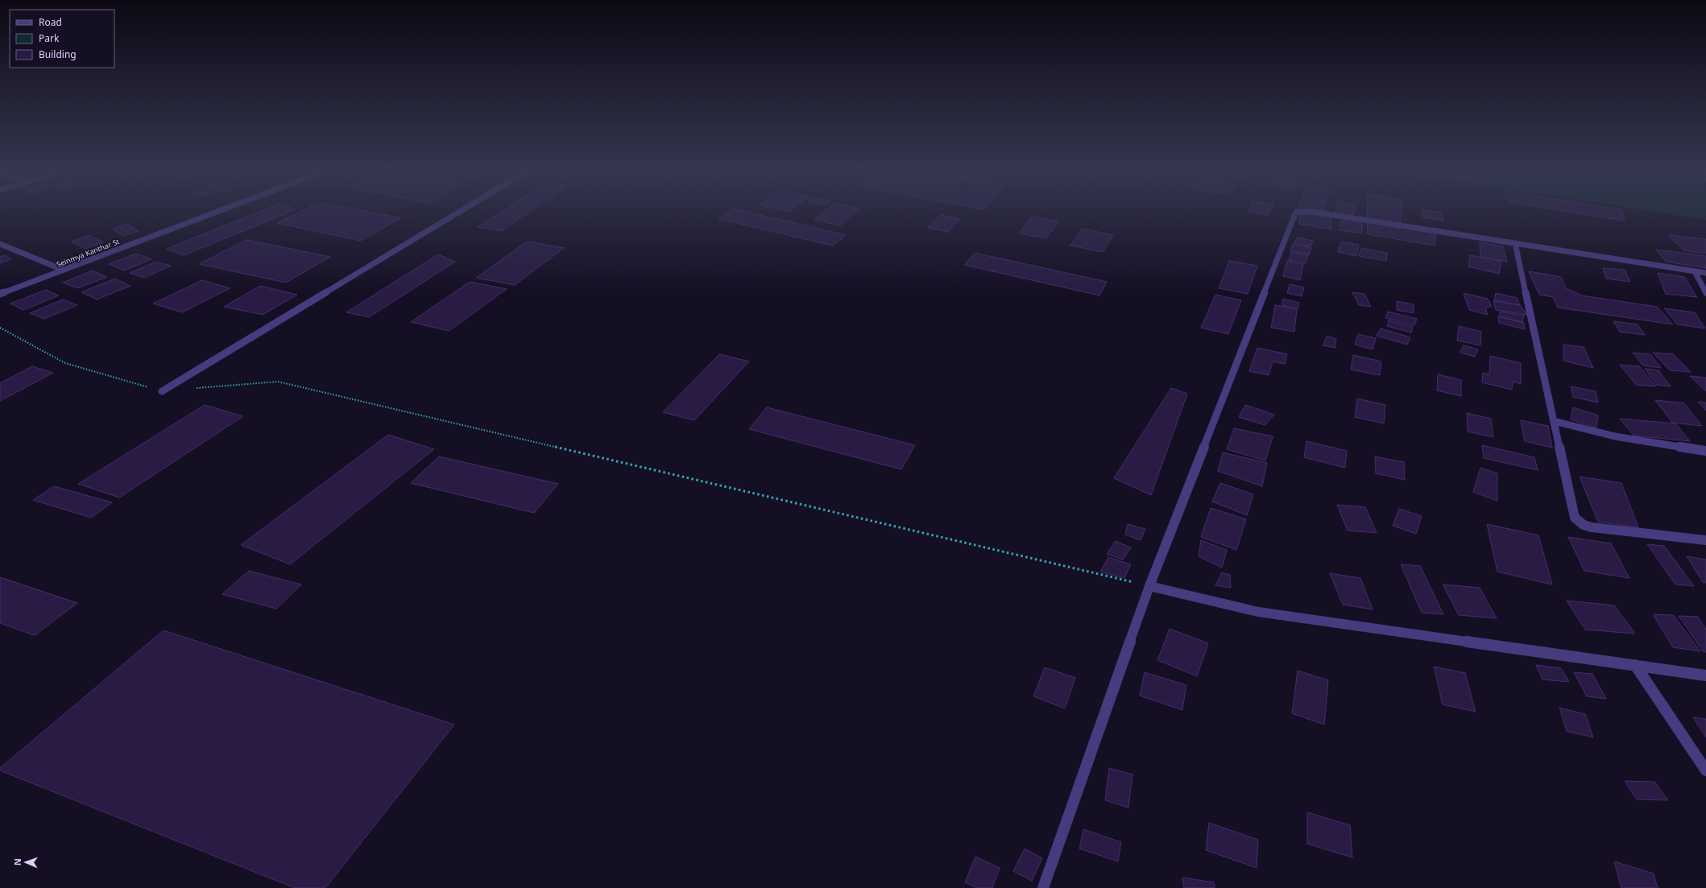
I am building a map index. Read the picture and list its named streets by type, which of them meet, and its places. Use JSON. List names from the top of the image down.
{
  "streets": {
    "street": ["Seinmya Kanthar St"]
  },
  "legend": ["Road", "Park", "Building"],
  "north": "left"
}
